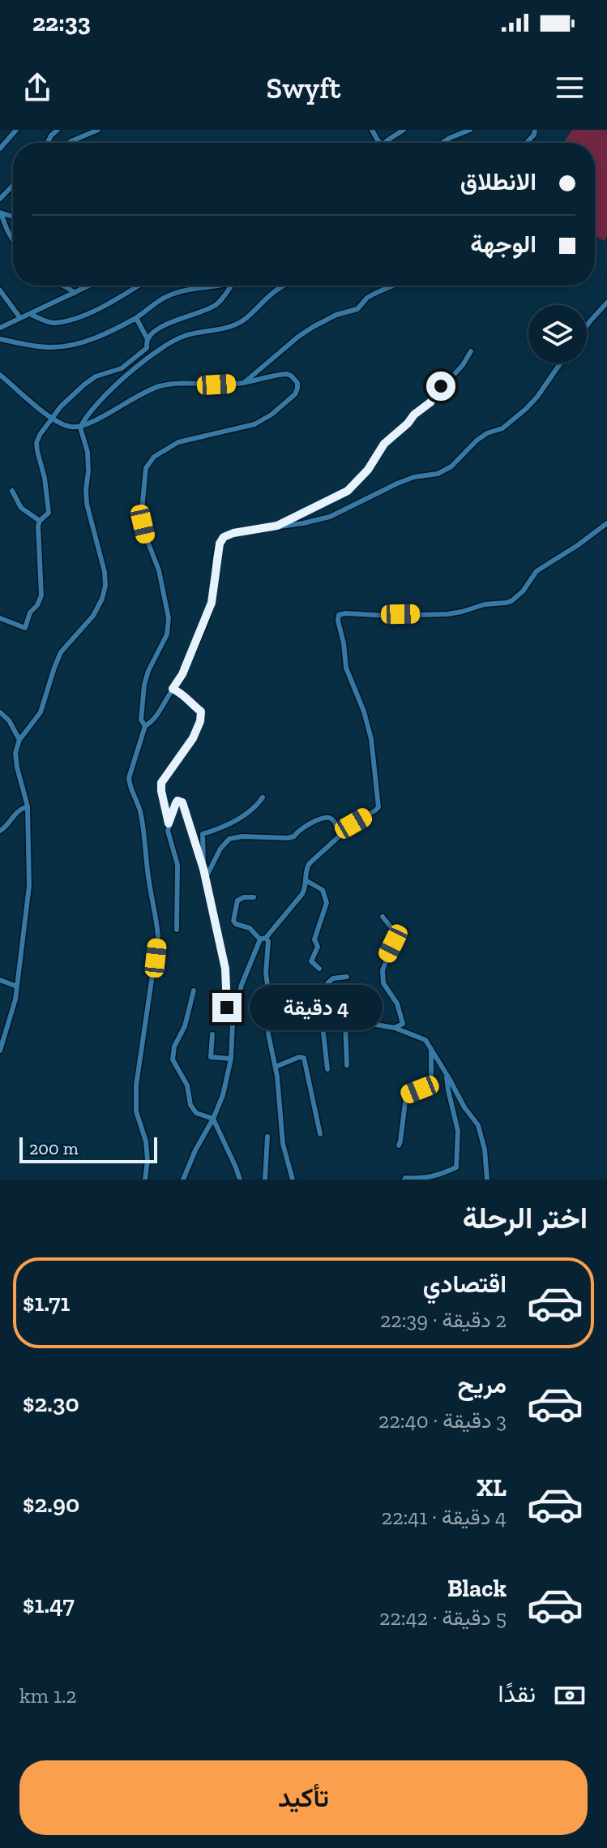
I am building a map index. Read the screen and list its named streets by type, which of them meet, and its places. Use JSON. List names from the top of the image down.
{
  "scale_bar": "200 m",
  "page": {
    "status": "22:33",
    "header": "Swyft",
    "banner": ["الانطلاق", "الوجهة"],
    "bubble": "4 دقيقة",
    "scale": "200 m",
    "heading": "اختر الرحلة",
    "list": [
      {
        "name": "اقتصادي",
        "note": "2 دقيقة · 22:39",
        "value": "$1.71"
      },
      {
        "name": "مريح",
        "note": "3 دقيقة · 22:40",
        "value": "$2.30"
      },
      {
        "name": "XL",
        "note": "4 دقيقة · 22:41",
        "value": "$2.90"
      },
      {
        "name": "Black",
        "note": "5 دقيقة · 22:42",
        "value": "$1.47"
      }
    ],
    "pay": ["نقدًا", "1.2 km"],
    "buttons": "تأكيد"
  }
}
